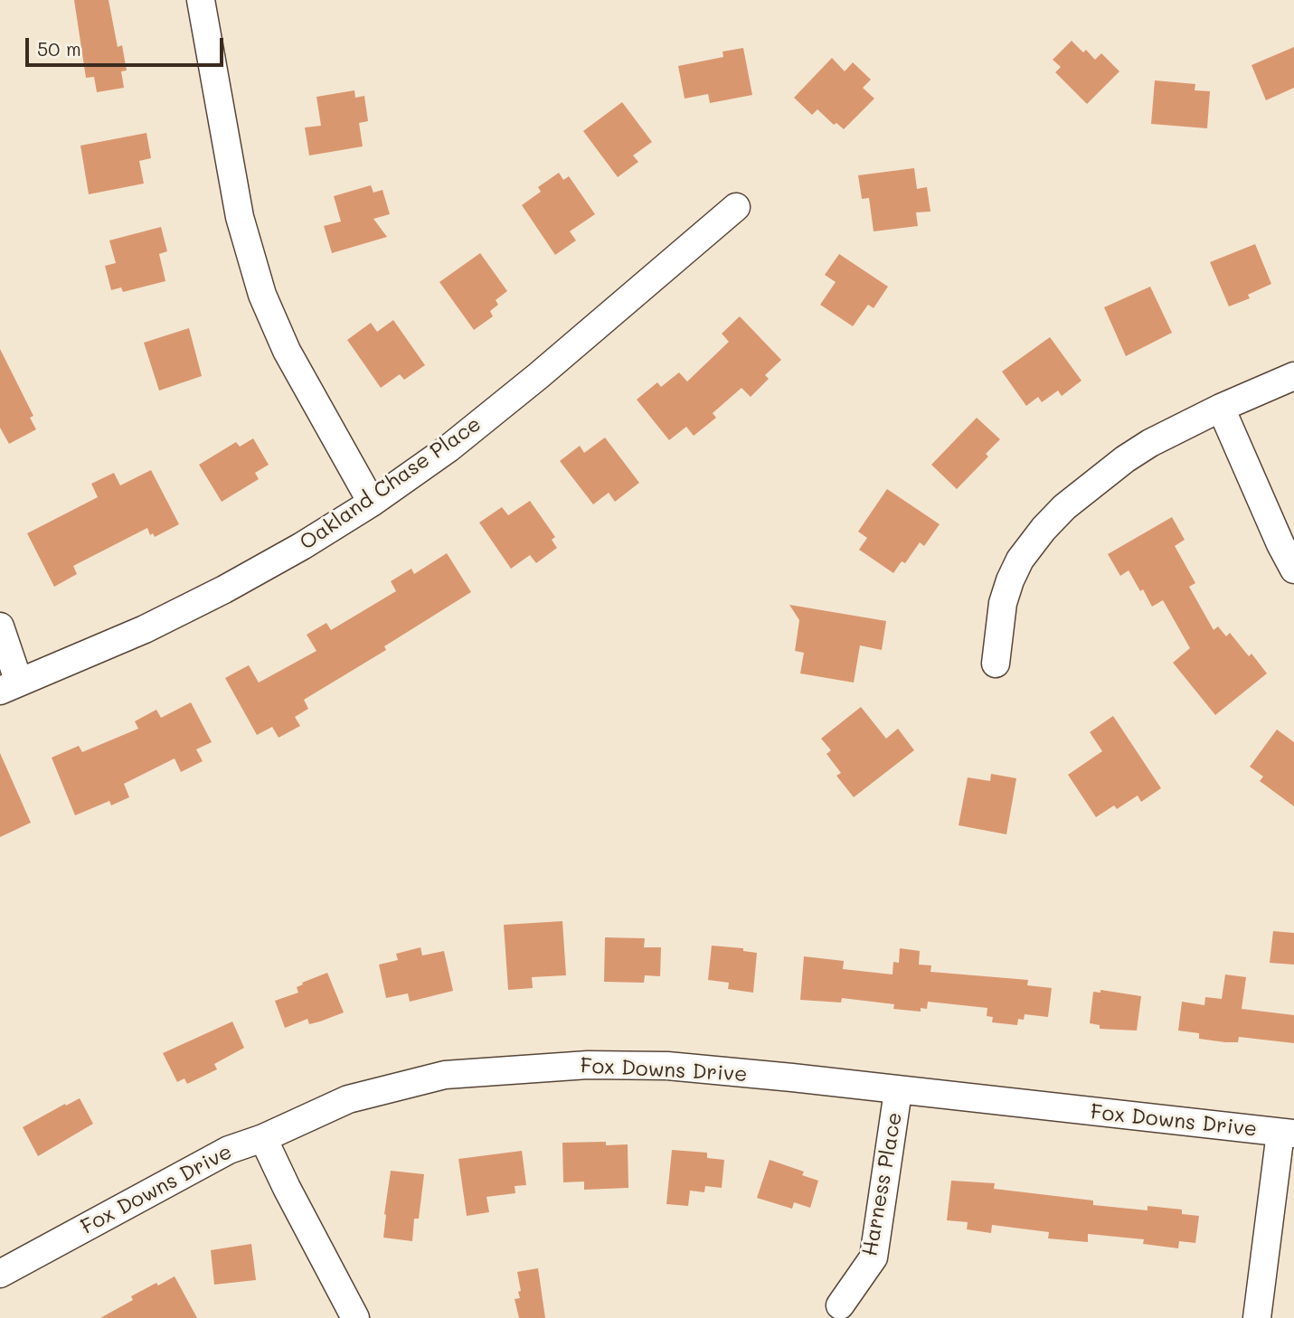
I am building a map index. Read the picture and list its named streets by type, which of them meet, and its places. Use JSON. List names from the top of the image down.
{
  "streets": {
    "street": ["Oakland Chase Place", "Fox Downs Drive", "Harness Place"]
  },
  "crossings": [
    ["Fox Downs Drive", "Harness Place"]
  ],
  "scale_bar": "50 m"
}
